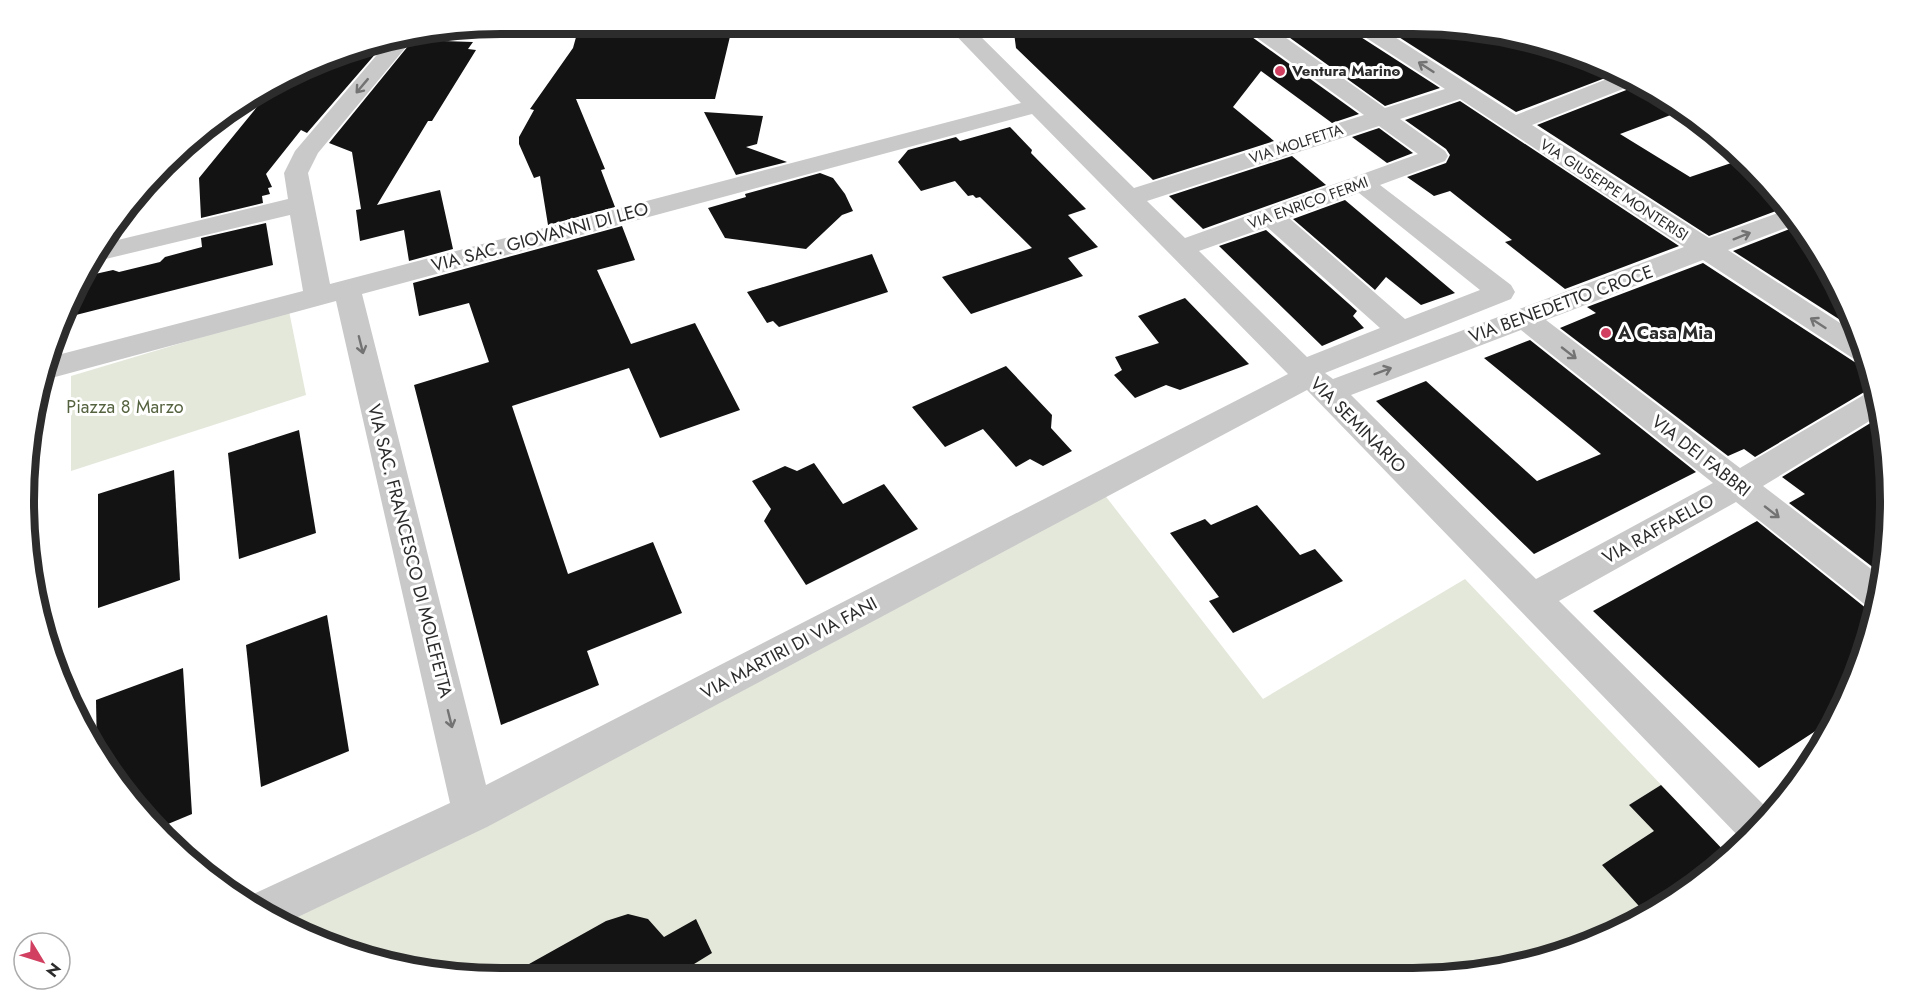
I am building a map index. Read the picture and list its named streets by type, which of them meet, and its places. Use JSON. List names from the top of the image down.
{
  "streets": {
    "street": [
      "VIA MOLFETTA",
      "VIA GIUSEPPE MONTERISI",
      "VIA ENRICO FERMI",
      "VIA SAC. GIOVANNI DI LEO",
      "VIA BENEDETTO CROCE",
      "VIA SEMINARIO",
      "VIA DEI FABBRI",
      "VIA RAFFAELLO",
      "VIA SAC. FRANCESCO DI MOLEFETTA",
      "VIA MARTIRI DI VIA FANI"
    ]
  },
  "crossings": [
    ["VIA MOLFETTA", "VIA GIUSEPPE MONTERISI"],
    ["VIA MOLFETTA", "VIA ENRICO FERMI"],
    ["VIA MOLFETTA", "VIA SEMINARIO"],
    ["VIA GIUSEPPE MONTERISI", "VIA BENEDETTO CROCE"],
    ["VIA ENRICO FERMI", "VIA SEMINARIO"],
    ["VIA SAC. GIOVANNI DI LEO", "VIA SEMINARIO"],
    ["VIA SAC. GIOVANNI DI LEO", "VIA SAC. FRANCESCO DI MOLEFETTA"],
    ["VIA BENEDETTO CROCE", "VIA SEMINARIO"],
    ["VIA BENEDETTO CROCE", "VIA DEI FABBRI"],
    ["VIA BENEDETTO CROCE", "VIA MARTIRI DI VIA FANI"],
    ["VIA SEMINARIO", "VIA RAFFAELLO"],
    ["VIA SEMINARIO", "VIA MARTIRI DI VIA FANI"],
    ["VIA DEI FABBRI", "VIA RAFFAELLO"],
    ["VIA SAC. FRANCESCO DI MOLEFETTA", "VIA MARTIRI DI VIA FANI"]
  ],
  "one_way": ["VIA DEI FABBRI", "VIA SAC. FRANCESCO DI MOLEFETTA"],
  "parks": ["Piazza 8 Marzo"],
  "places": ["Ventura Marino", "A Casa Mia"],
  "north": "bottom right"
}
